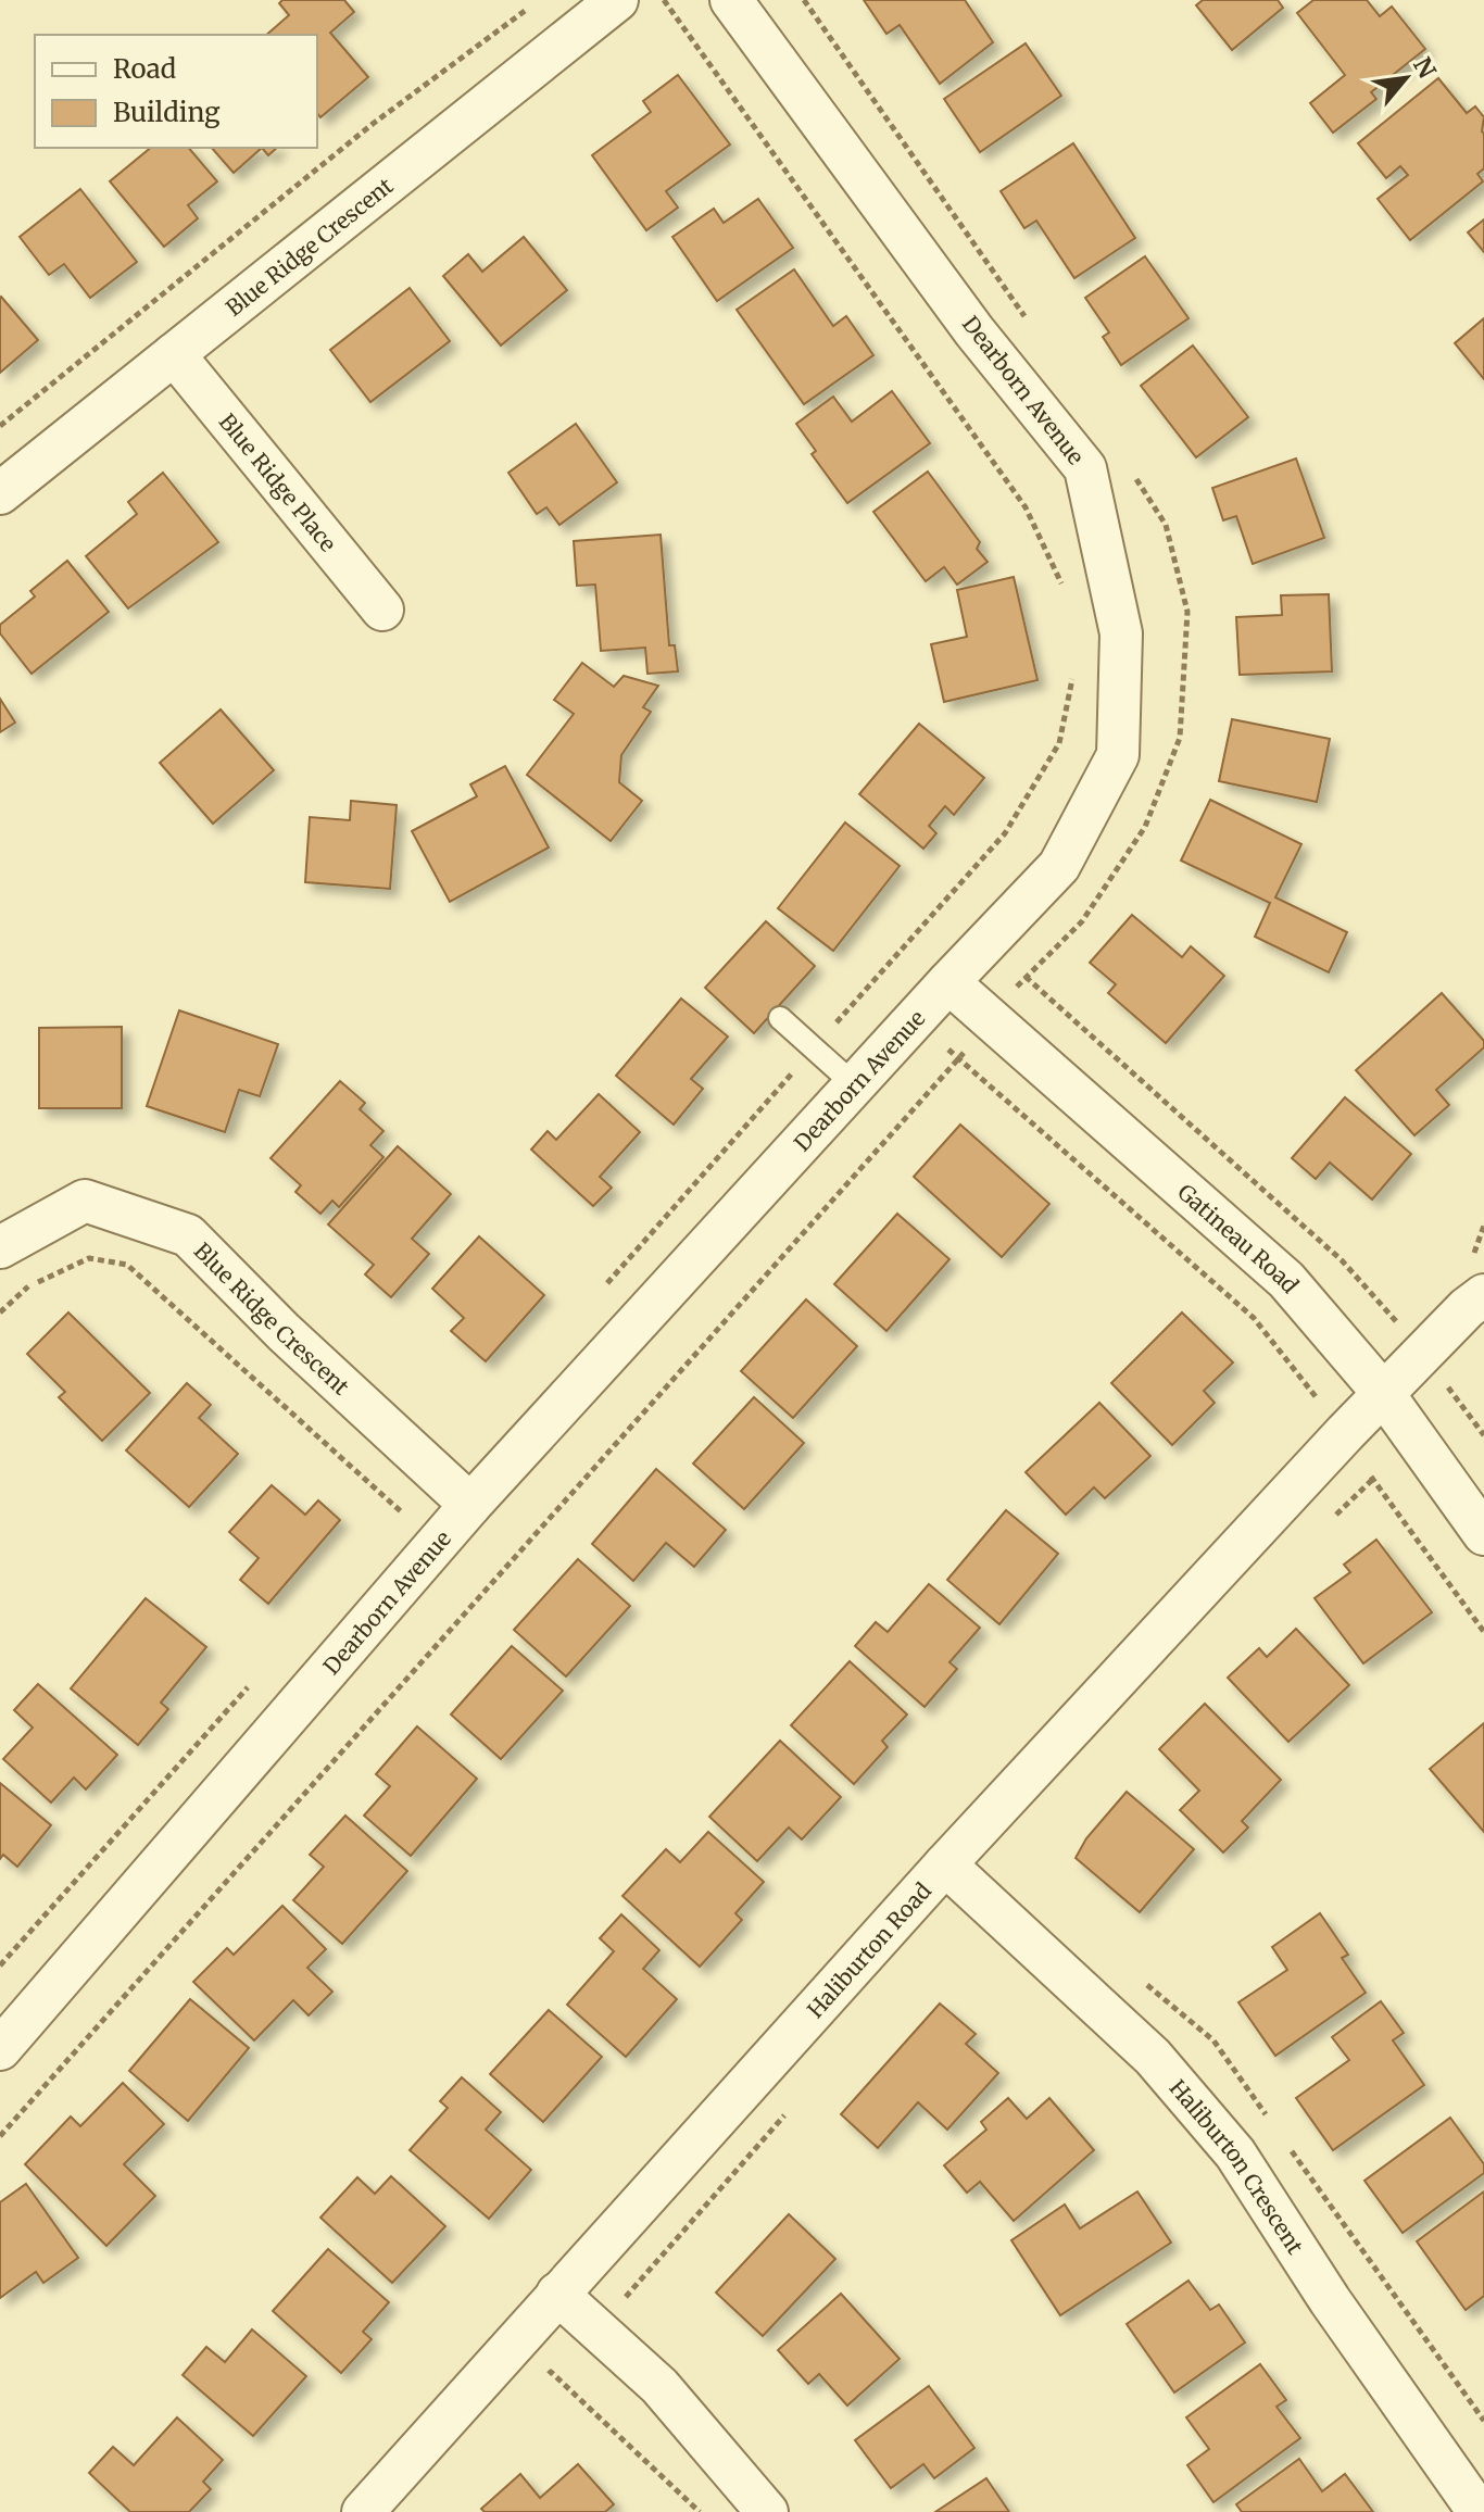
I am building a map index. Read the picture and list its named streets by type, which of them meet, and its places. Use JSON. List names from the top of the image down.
{
  "streets": {
    "street": [
      "Blue Ridge Crescent",
      "Dearborn Avenue",
      "Blue Ridge Place",
      "Gatineau Road",
      "Haliburton Road",
      "Haliburton Crescent"
    ]
  },
  "crossings": [
    ["Blue Ridge Crescent", "Dearborn Avenue"],
    ["Blue Ridge Crescent", "Blue Ridge Place"],
    ["Dearborn Avenue", "Gatineau Road"],
    ["Gatineau Road", "Haliburton Road"],
    ["Haliburton Road", "Haliburton Crescent"]
  ],
  "legend": ["Road", "Building"],
  "north": "top right"
}
